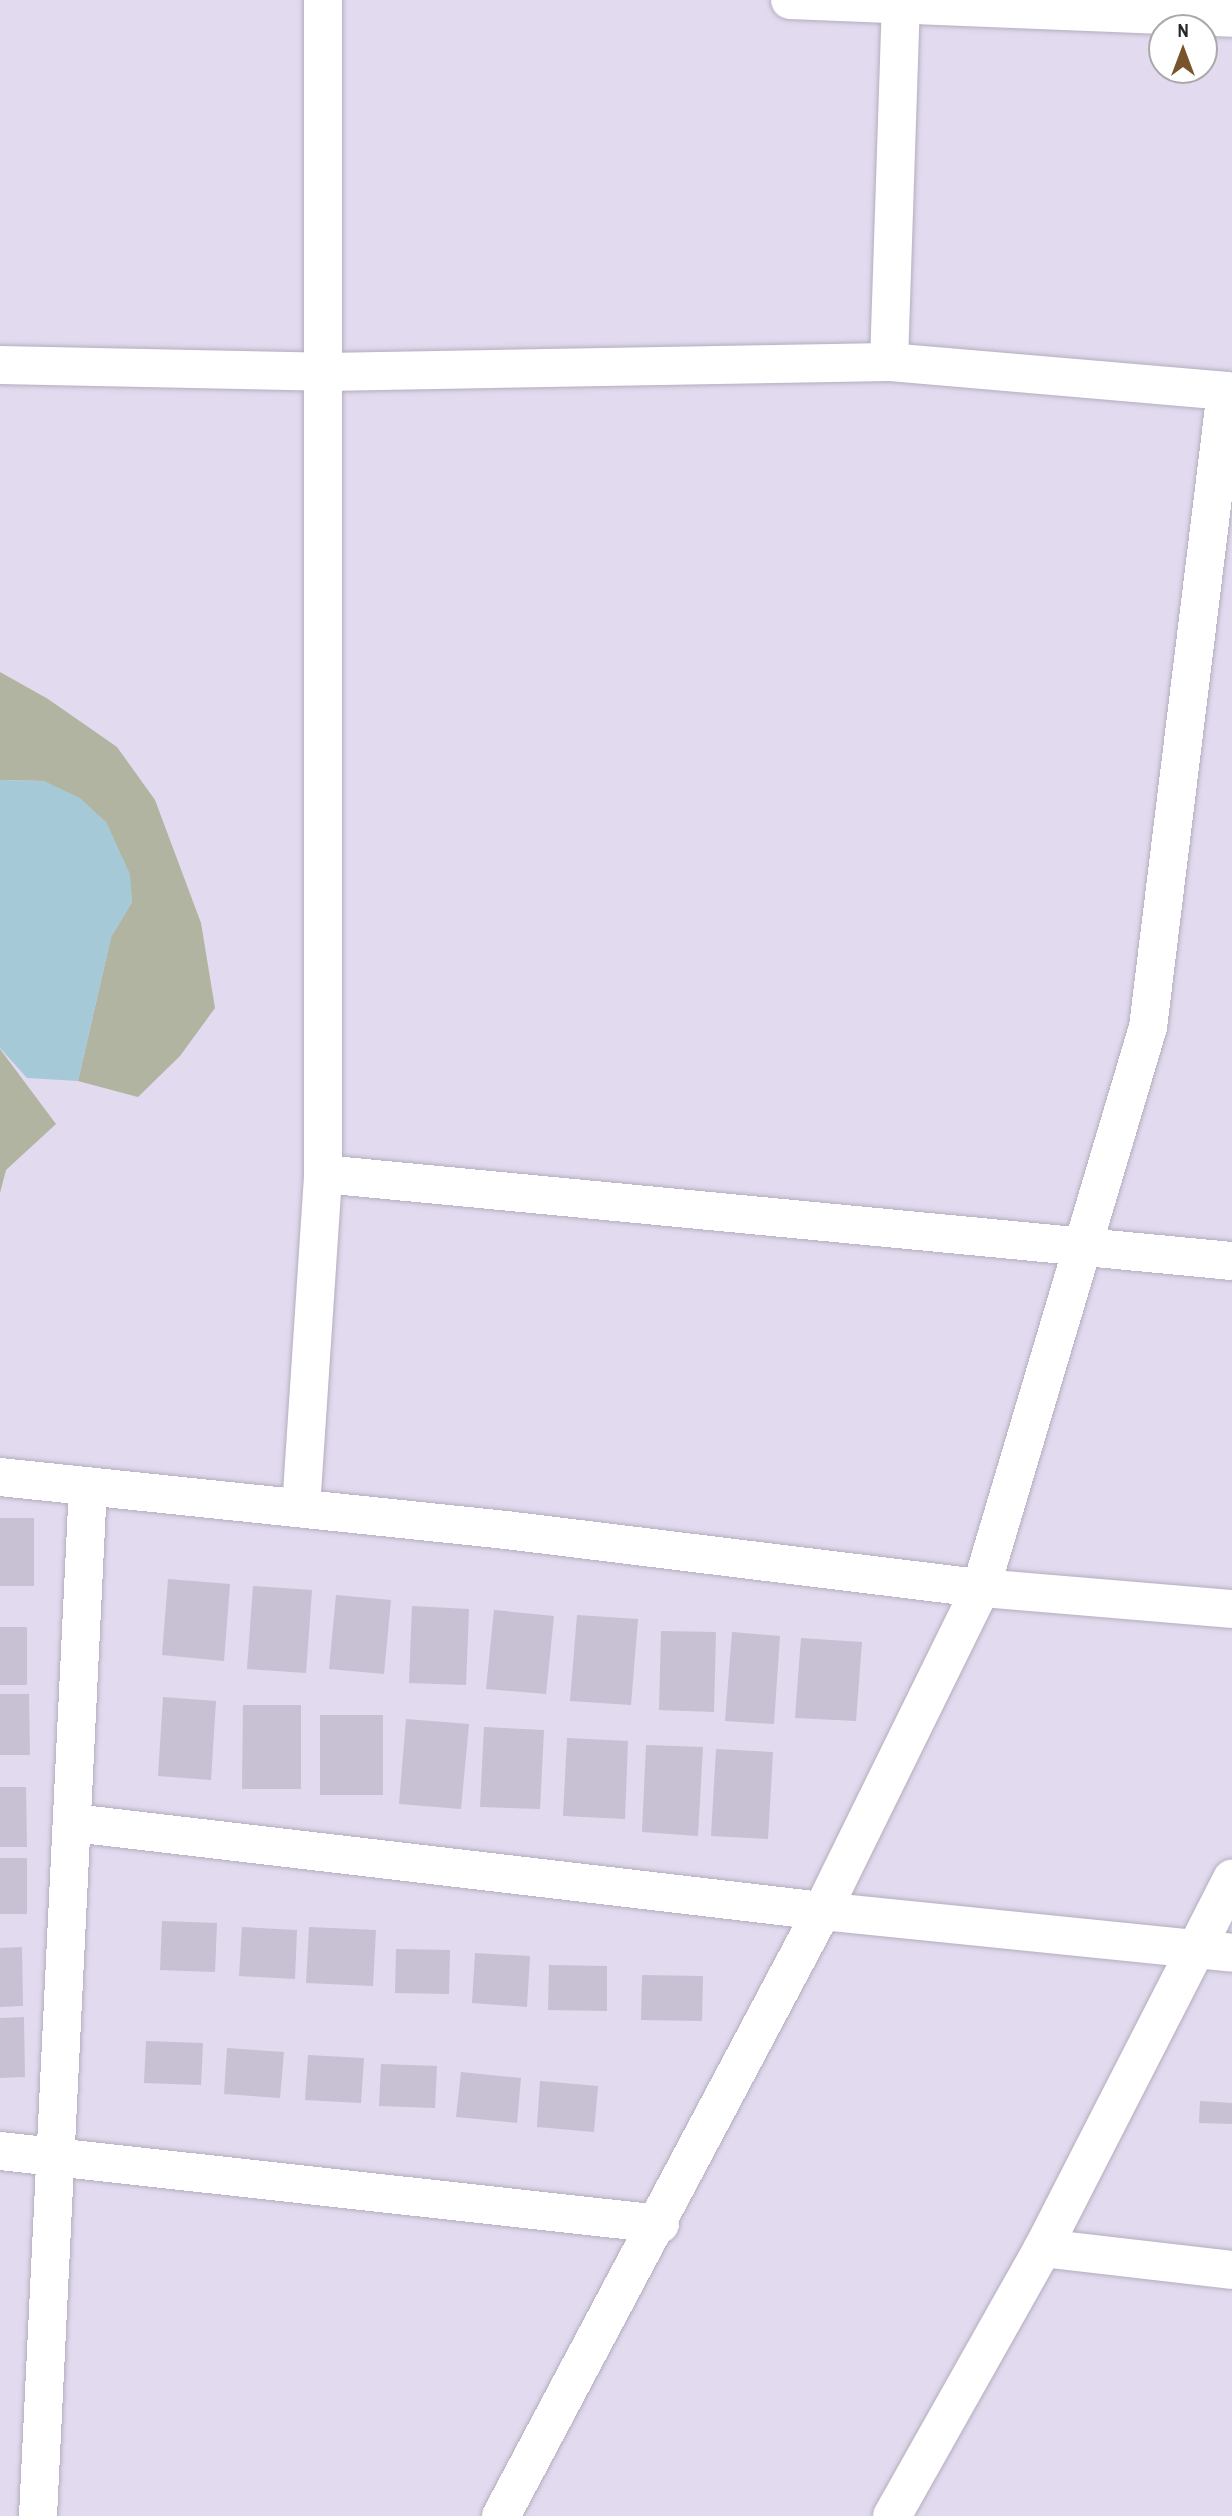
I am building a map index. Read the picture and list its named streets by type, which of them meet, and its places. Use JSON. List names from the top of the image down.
{
  "north": "top"
}
